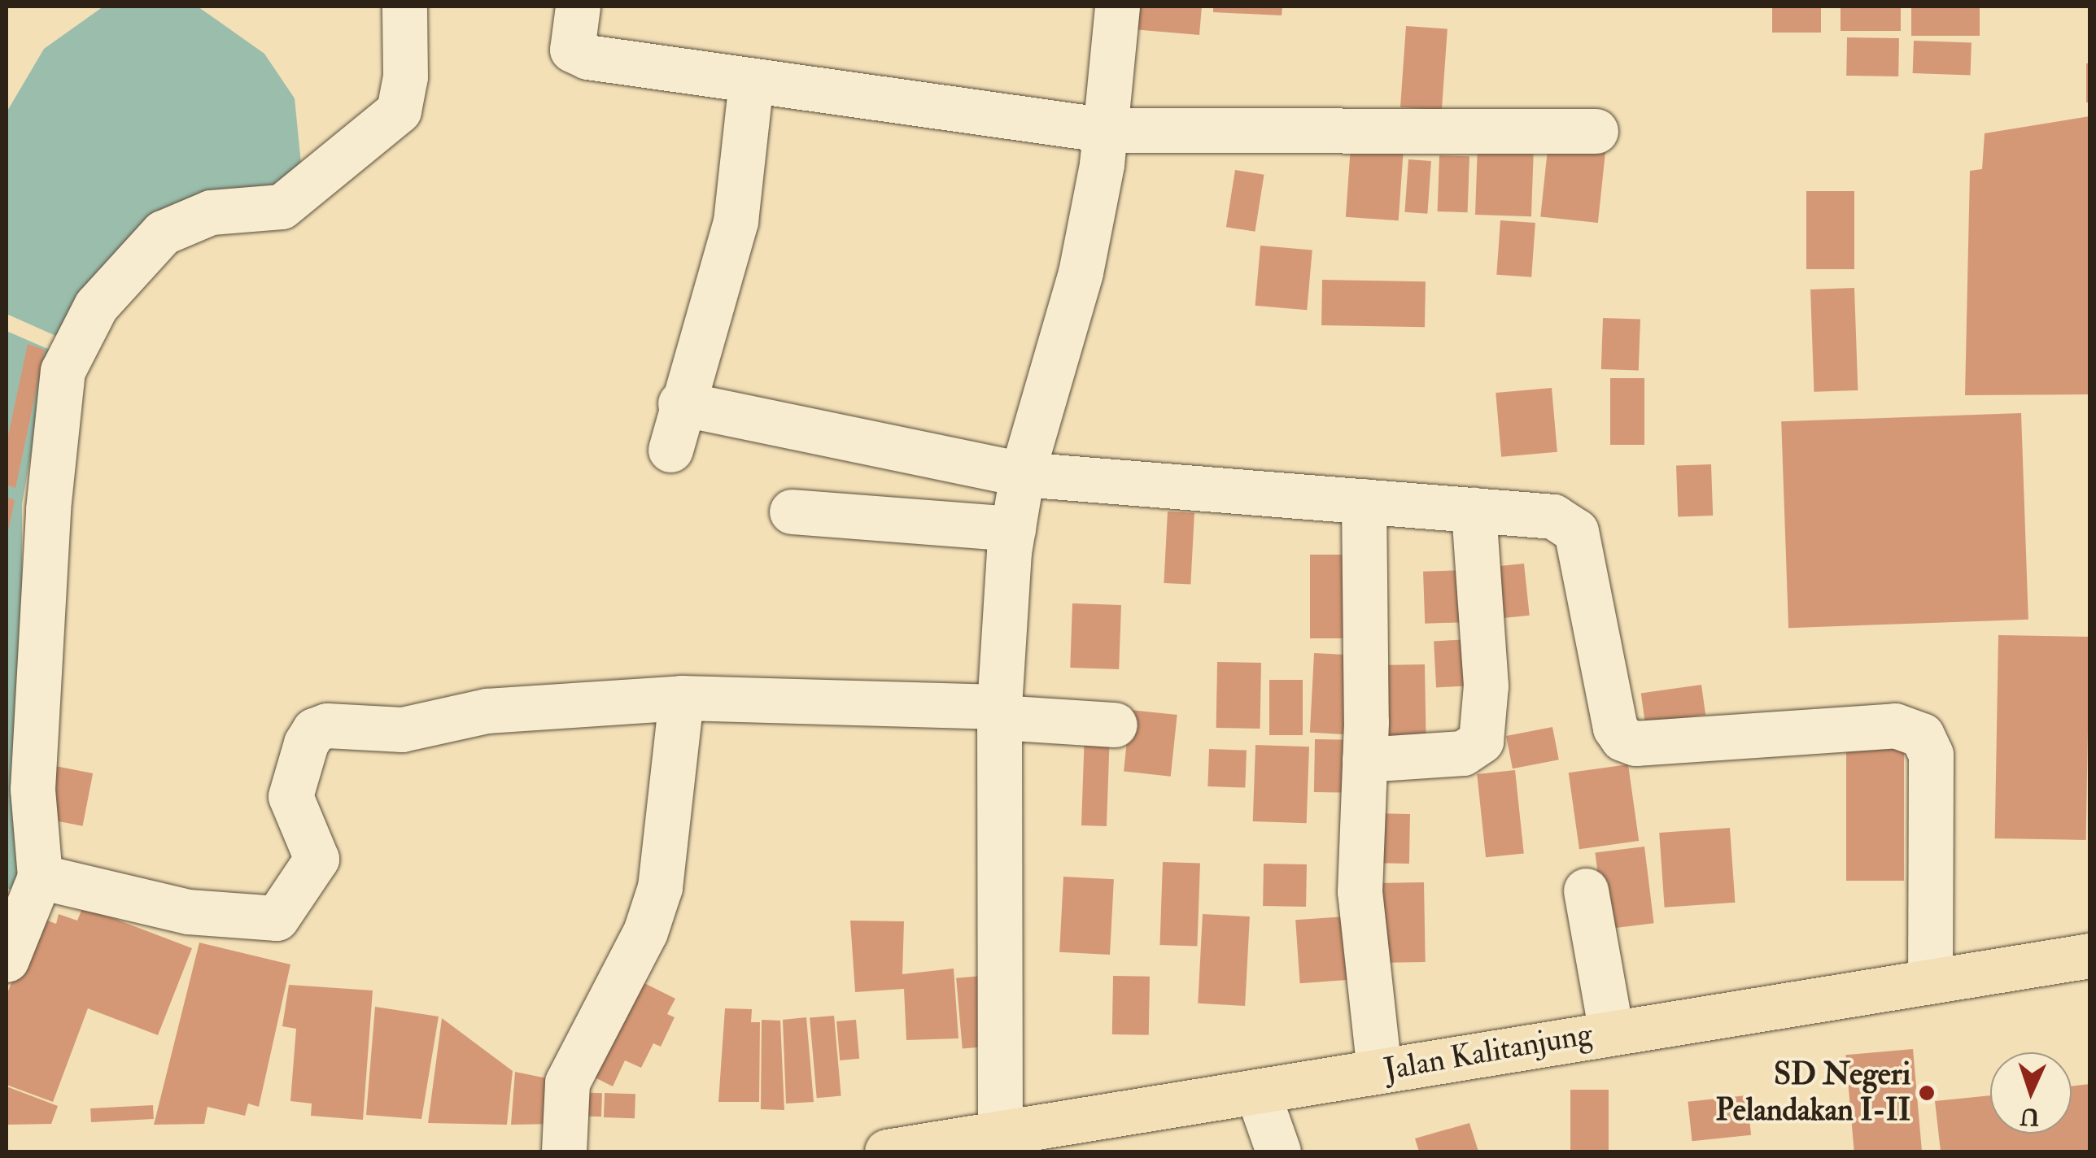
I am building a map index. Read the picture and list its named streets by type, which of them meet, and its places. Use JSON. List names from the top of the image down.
{
  "streets": {
    "main road": ["Jalan Kalitanjung"]
  },
  "places": ["SD Negeri Pelandakan I-II"],
  "north": "bottom"
}
